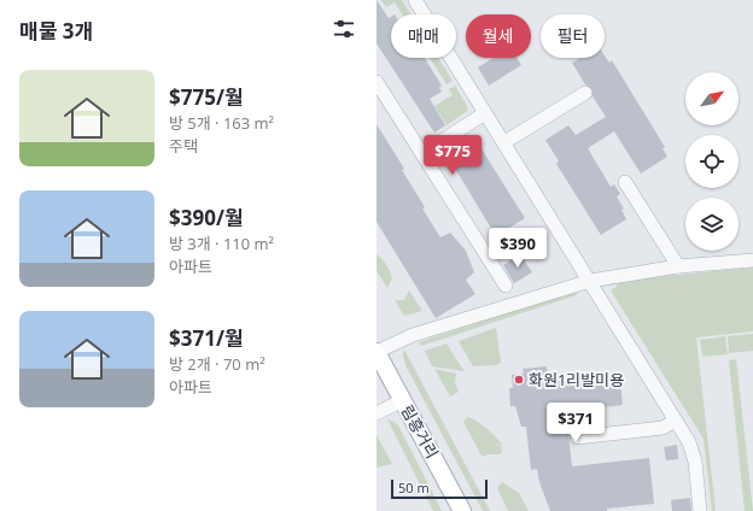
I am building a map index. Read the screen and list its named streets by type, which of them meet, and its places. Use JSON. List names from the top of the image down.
{
  "streets": {
    "main road": ["림흥거리"]
  },
  "places": ["화원1리발미용"],
  "scale_bar": "50 m",
  "north": "top right",
  "page": {
    "heading": "매물 3개",
    "chip": ["매매", "월세", "필터"],
    "list": [
      {
        "name": "$775/월",
        "note": "방 5개 · 163 m² · 주택"
      },
      {
        "name": "$390/월",
        "note": "방 3개 · 110 m² · 아파트"
      },
      {
        "name": "$371/월",
        "note": "방 2개 · 70 m² · 아파트"
      }
    ],
    "price": ["$775", "$390", "$371"],
    "scale": "50 m"
  }
}
